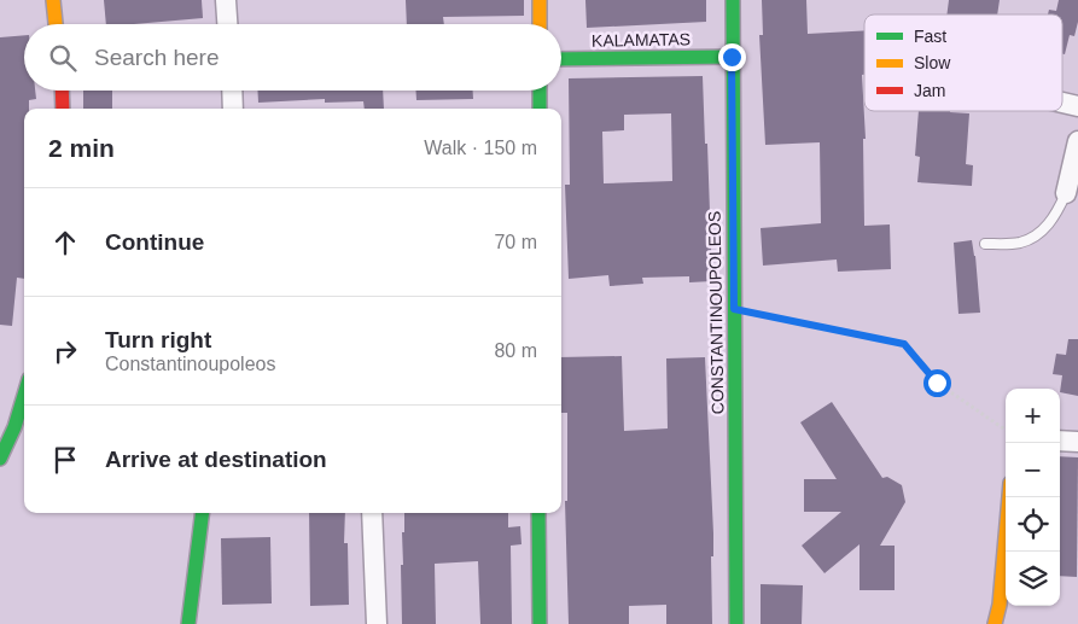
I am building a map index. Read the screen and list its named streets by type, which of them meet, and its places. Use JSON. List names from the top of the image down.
{
  "streets": {
    "street": ["KALAMATAS", "CONSTANTINOUPOLEOS"]
  },
  "crossings": [
    ["KALAMATAS", "CONSTANTINOUPOLEOS"]
  ],
  "legend": ["Fast", "Slow", "Jam"],
  "page": {
    "search": "Search here",
    "heading": ["2 min", "Walk · 150 m"],
    "list": [
      ["Continue", "70 m"],
      ["Turn right", "Constantinoupoleos", "80 m"],
      "Arrive at destination"
    ],
    "map_buttons": ["+", "−"]
  }
}
